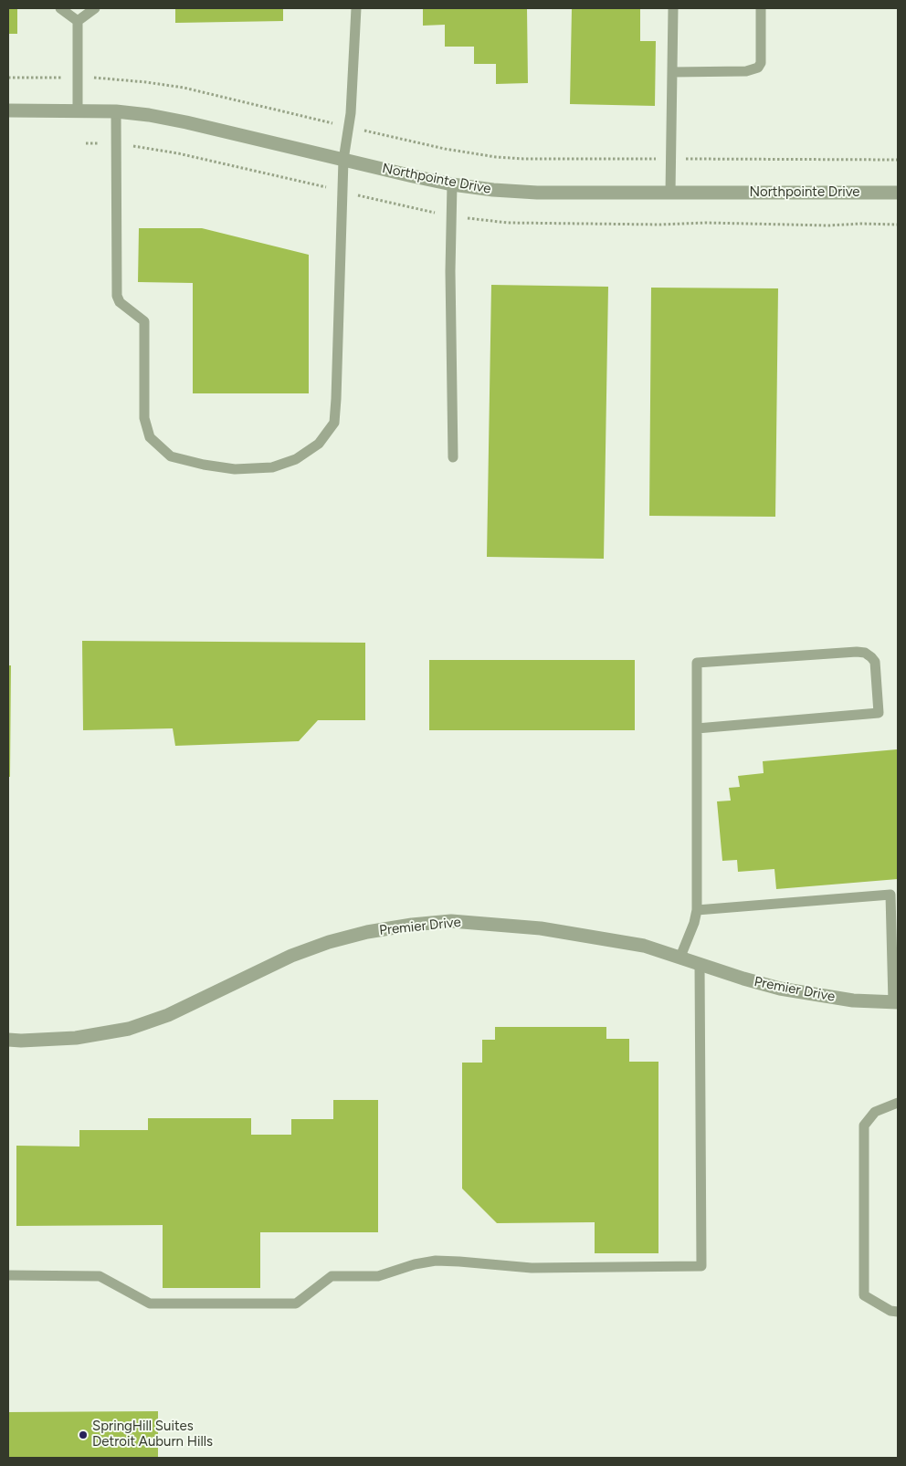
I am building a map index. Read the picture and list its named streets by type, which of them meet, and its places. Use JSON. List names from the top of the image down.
{
  "streets": {
    "street": ["Northpointe Drive", "Premier Drive"]
  },
  "places": ["SpringHill Suites Detroit Auburn Hills"]
}
